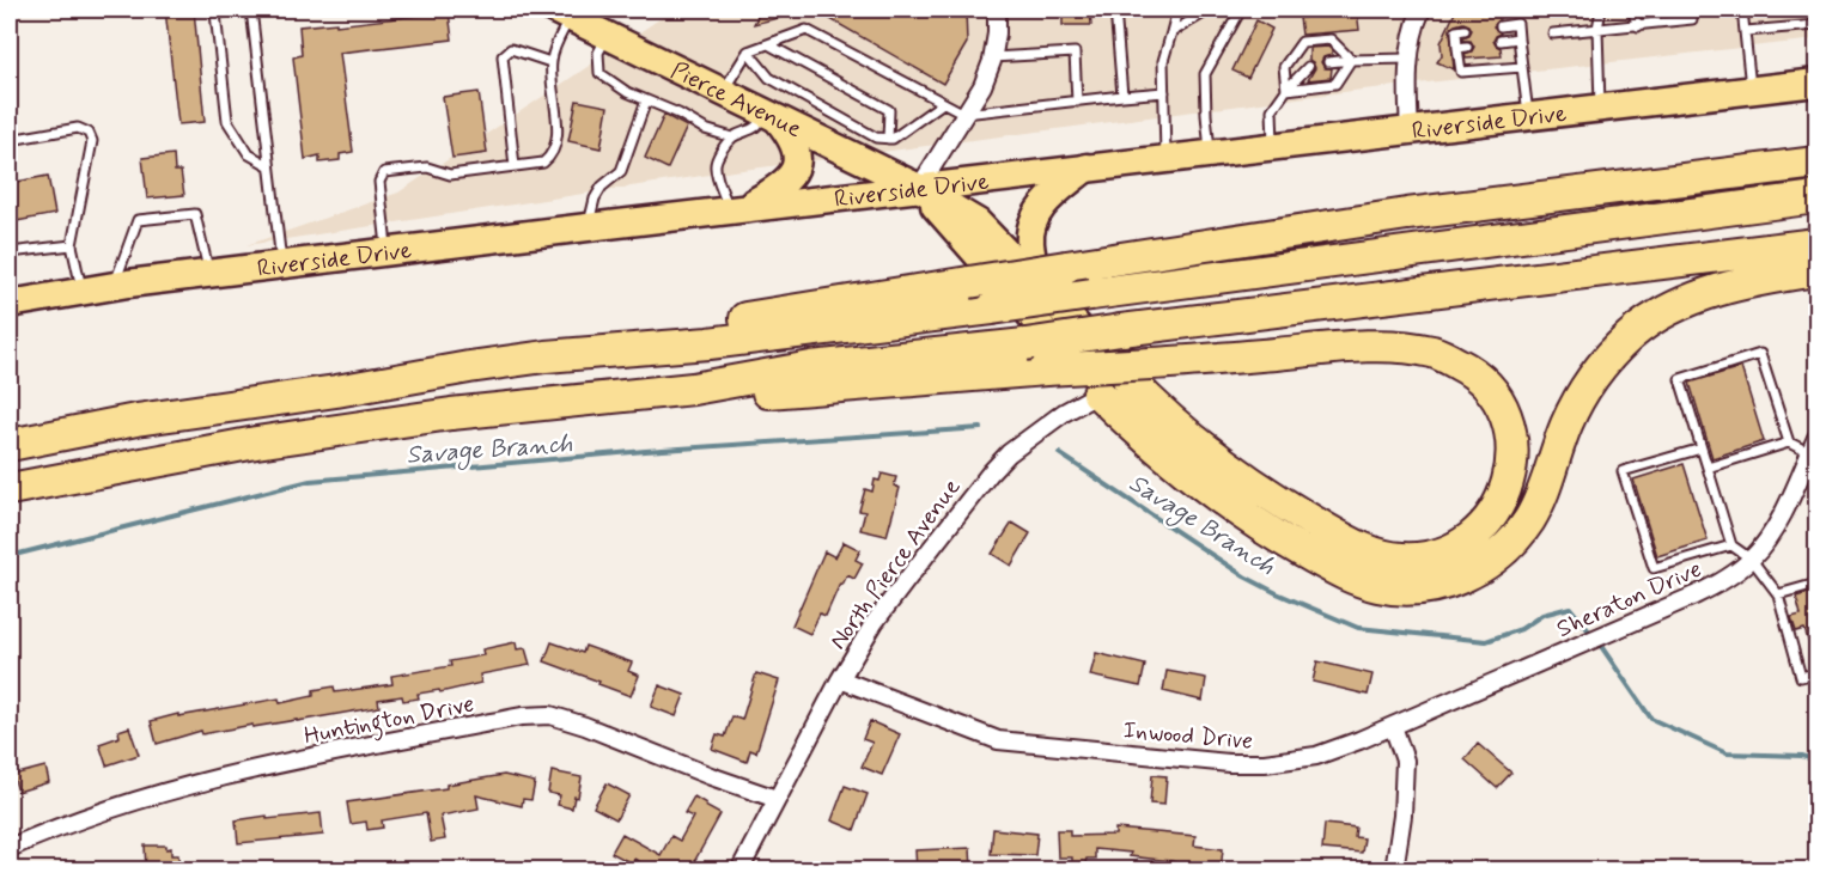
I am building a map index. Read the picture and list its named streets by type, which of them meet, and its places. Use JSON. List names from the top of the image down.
{
  "streets": {
    "main road": ["Pierce Avenue", "Riverside Drive"],
    "street": [
      "North Pierce Avenue",
      "Sheraton Drive",
      "Huntington Drive",
      "Inwood Drive"
    ]
  },
  "crossings": [
    ["Pierce Avenue", "Riverside Drive"],
    ["Pierce Avenue", "North Pierce Avenue"],
    ["North Pierce Avenue", "Huntington Drive"],
    ["North Pierce Avenue", "Inwood Drive"],
    ["Sheraton Drive", "Inwood Drive"]
  ],
  "water": ["Savage Branch"]
}
